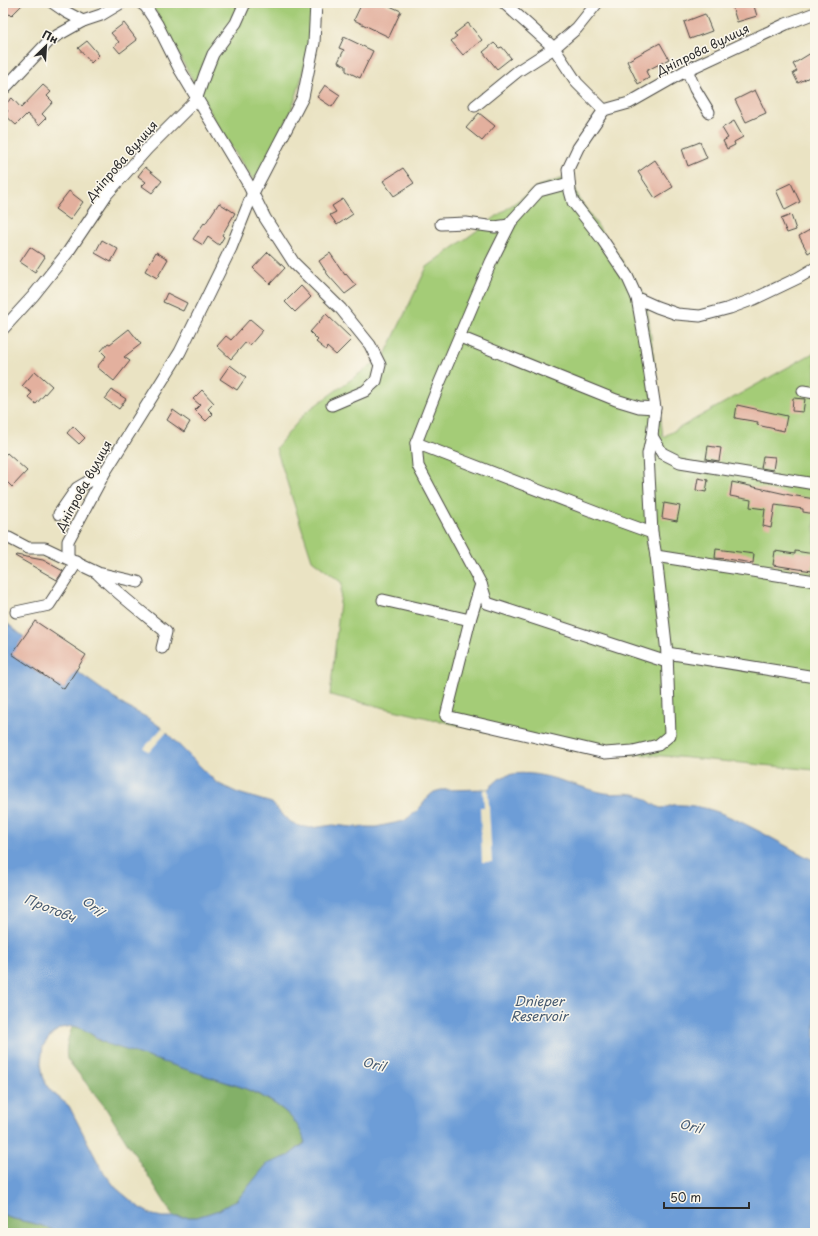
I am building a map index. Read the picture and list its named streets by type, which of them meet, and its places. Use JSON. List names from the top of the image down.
{
  "streets": {
    "street": ["Дніпрова вулиця"]
  },
  "water": ["Oril", "Протовч", "Dnieper Reservoir"],
  "scale_bar": "50 m",
  "north": "top right"
}
